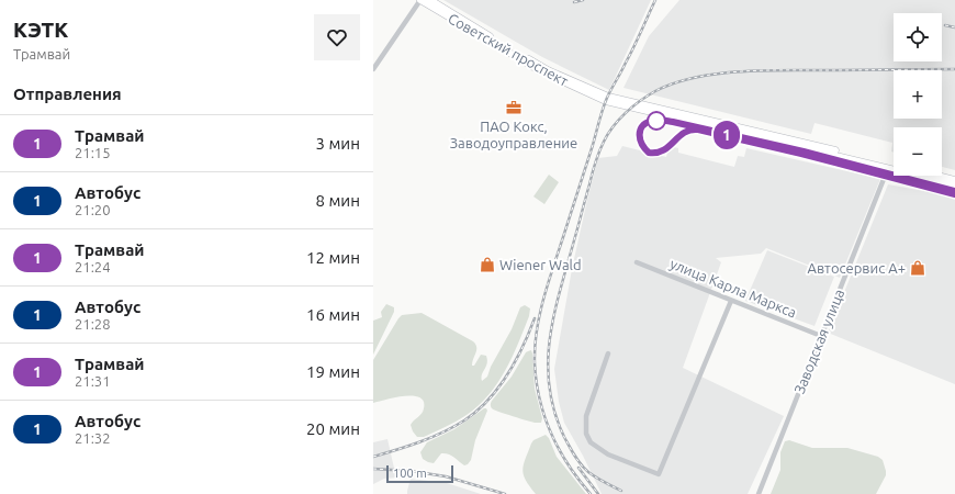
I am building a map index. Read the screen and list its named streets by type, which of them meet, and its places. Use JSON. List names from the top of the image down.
{
  "streets": {
    "main road": ["Советский проспект"],
    "street": ["улица Карла Маркса", "Заводская улица"]
  },
  "crossings": [
    ["Советский проспект", "Заводская улица"],
    ["улица Карла Маркса", "Заводская улица"]
  ],
  "places": {
    "office": ["ПАО Кокс, Заводоуправление"],
    "shop": ["Wiener Wald", "Автосервис А+"]
  },
  "lines": ["tram line 1"],
  "scale_bar": "100 m",
  "page": {
    "heading": [
      ["КЭТК", "Трамвай"],
      "Отправления"
    ],
    "on_map": "1",
    "map_buttons": ["+", "−"],
    "list": [
      {
        "mark": "1",
        "name": "Трамвай",
        "note": "21:15",
        "value": "3 мин"
      },
      {
        "mark": "1",
        "name": "Автобус",
        "note": "21:20",
        "value": "8 мин"
      },
      {
        "mark": "1",
        "name": "Трамвай",
        "note": "21:24",
        "value": "12 мин"
      },
      {
        "mark": "1",
        "name": "Автобус",
        "note": "21:28",
        "value": "16 мин"
      },
      {
        "mark": "1",
        "name": "Трамвай",
        "note": "21:31",
        "value": "19 мин"
      },
      {
        "mark": "1",
        "name": "Автобус",
        "note": "21:32",
        "value": "20 мин"
      }
    ],
    "scale": "100 m"
  }
}
